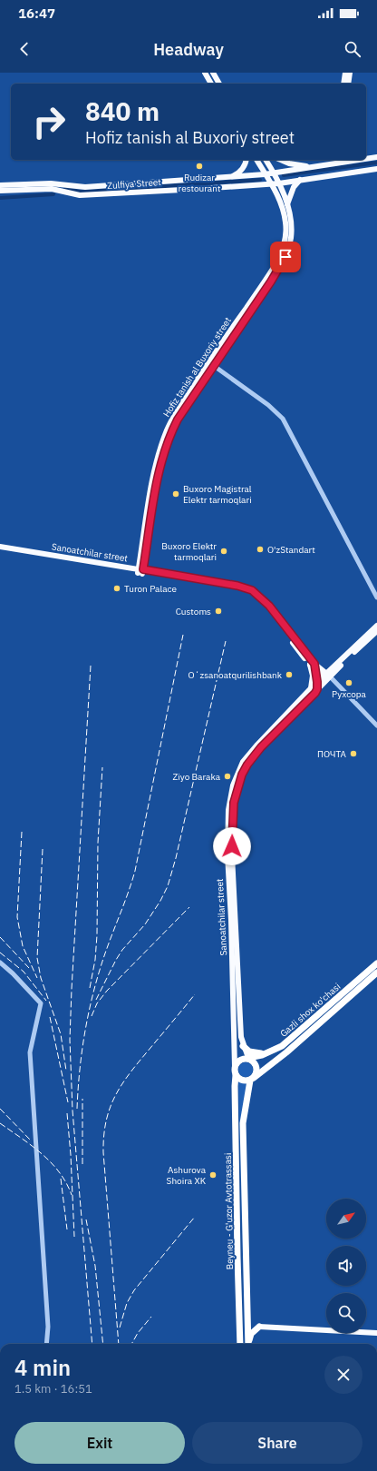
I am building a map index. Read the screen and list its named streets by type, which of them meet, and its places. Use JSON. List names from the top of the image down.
{
  "streets": {
    "highway": ["Gazli shox ko'chasi", "Beyneu - G'uzor Avtotrassasi"],
    "main road": ["Zulfiya Street", "Hofiz tanish al Buxoriy street", "Sanoatchilar street"]
  },
  "crossings": [
    ["Zulfiya Street", "Hofiz tanish al Buxoriy street"],
    ["Hofiz tanish al Buxoriy street", "Sanoatchilar street"],
    ["Sanoatchilar street", "Gazli shox ko'chasi"],
    ["Sanoatchilar street", "Beyneu - G'uzor Avtotrassasi"],
    ["Gazli shox ko'chasi", "Beyneu - G'uzor Avtotrassasi"]
  ],
  "places": [
    "Rudizar restourant",
    "Buxoro Magistral Elektr tarmoqlari",
    "O'zStandart",
    "Buxoro Elektr tarmoqlari",
    "Turon Palace",
    "Customs",
    "Oʻzsanoatqurilishbank",
    "Рухсора",
    "ПОЧТА",
    "Ziyo Baraka",
    "Ashurova Shoira XK"
  ],
  "north": "top right",
  "page": {
    "status": "16:47",
    "header": "Headway",
    "turn": ["840 m", "Hofiz tanish al Buxoriy street"],
    "heading": ["4 min", "1.5 km · 16:51"],
    "buttons": ["Exit", "Share"]
  }
}
